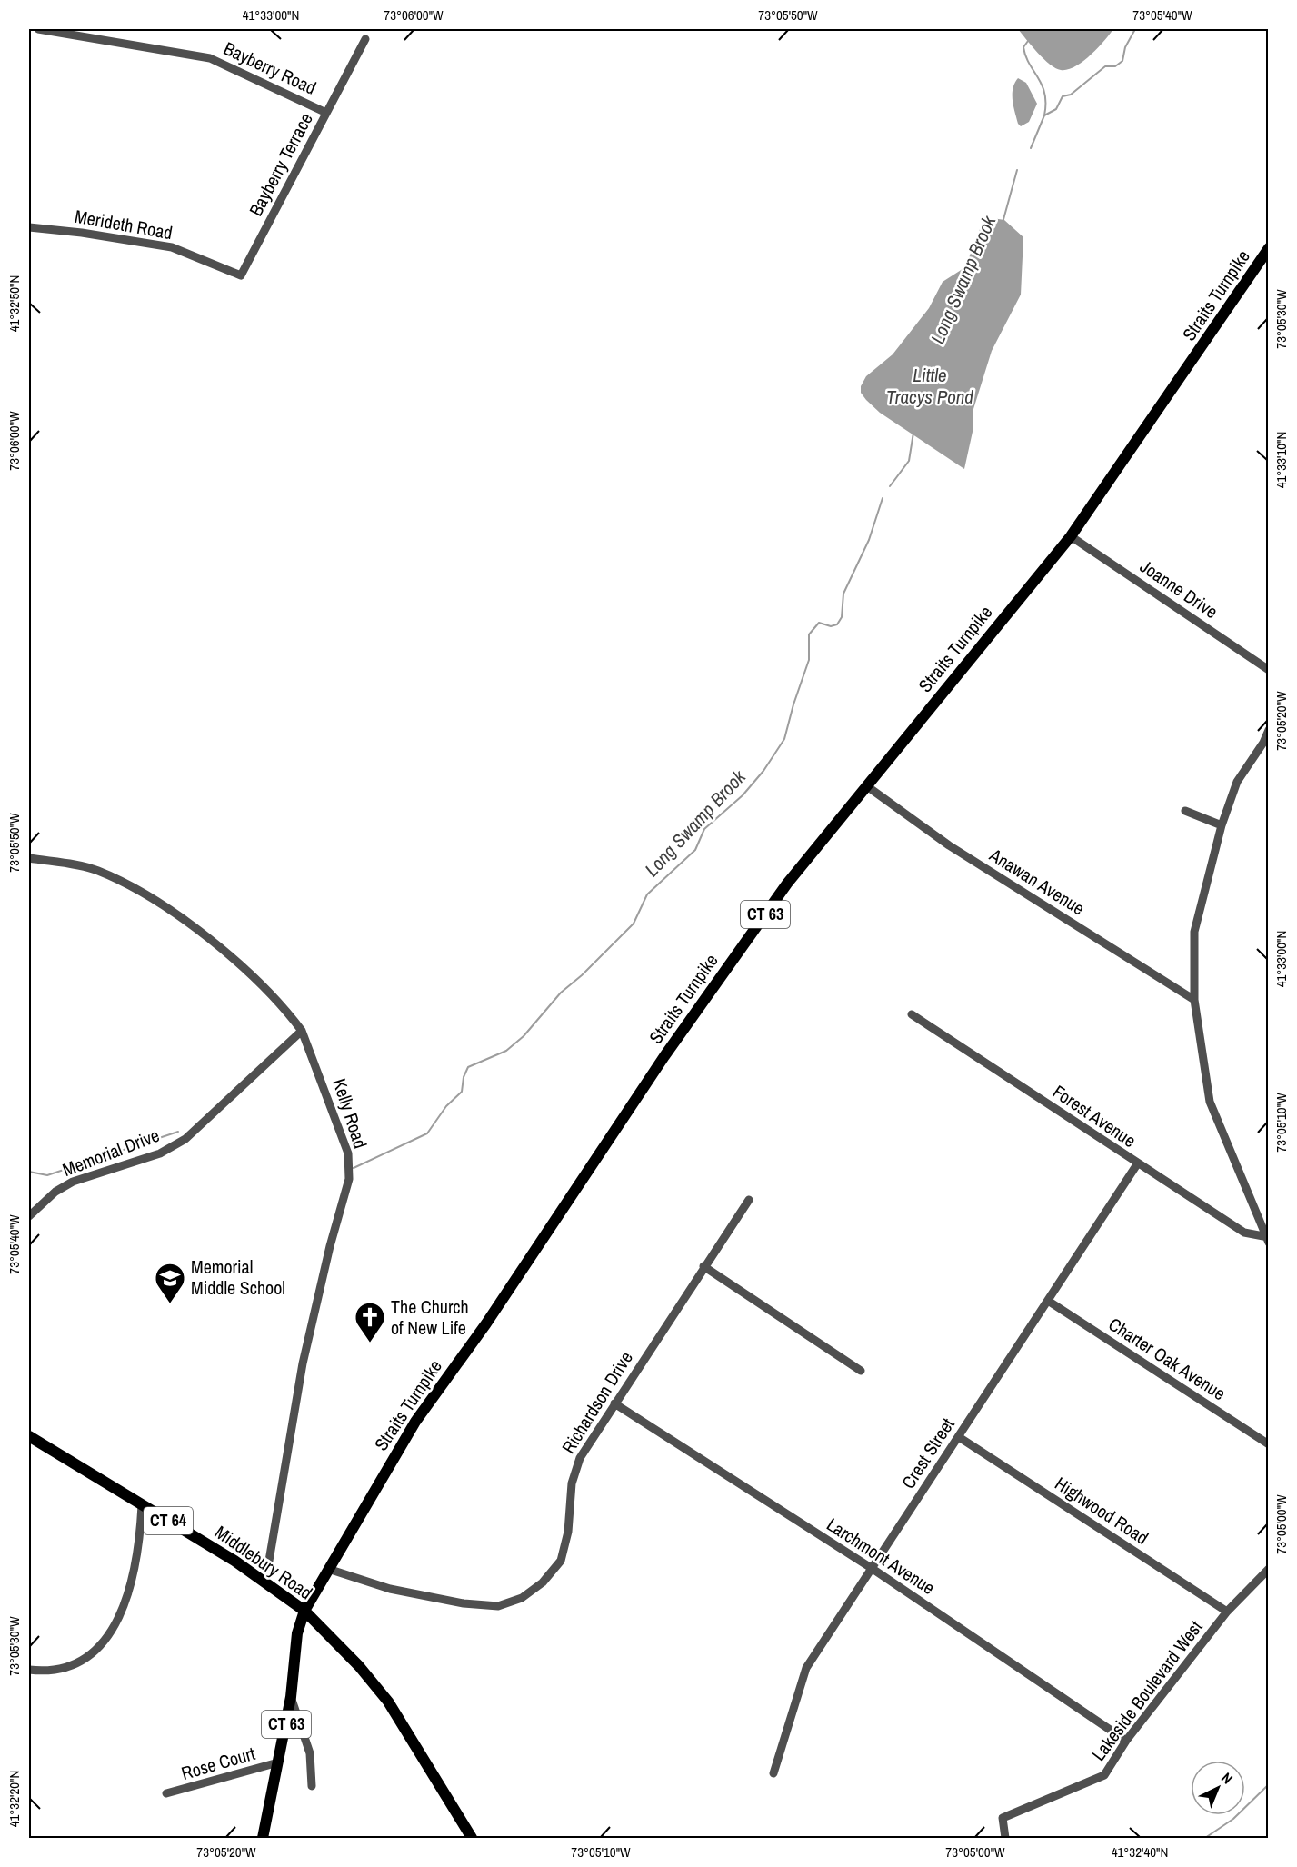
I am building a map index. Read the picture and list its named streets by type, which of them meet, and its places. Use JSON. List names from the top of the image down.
{
  "streets": {
    "main road": [
      "Straits Turnpike",
      "CT 63",
      "CT 64",
      "Middlebury Road"
    ],
    "street": [
      "Bayberry Road",
      "Bayberry Terrace",
      "Merideth Road",
      "Joanne Drive",
      "Anawan Avenue",
      "Kelly Road",
      "Forest Avenue",
      "Memorial Drive",
      "Charter Oak Avenue",
      "Richardson Drive",
      "Crest Street",
      "Highwood Road",
      "Larchmont Avenue",
      "Lakeside Boulevard West",
      "Rose Court"
    ]
  },
  "crossings": [
    ["Bayberry Road", "Bayberry Terrace"],
    ["Bayberry Terrace", "Merideth Road"],
    ["Straits Turnpike", "Joanne Drive"],
    ["Straits Turnpike", "Anawan Avenue"],
    ["Straits Turnpike", "Richardson Drive"],
    ["Straits Turnpike", "Middlebury Road"],
    ["Straits Turnpike", "Rose Court"],
    ["Kelly Road", "Memorial Drive"],
    ["Forest Avenue", "Crest Street"],
    ["Charter Oak Avenue", "Crest Street"],
    ["Richardson Drive", "Larchmont Avenue"],
    ["Crest Street", "Highwood Road"],
    ["Crest Street", "Larchmont Avenue"],
    ["Highwood Road", "Lakeside Boulevard West"],
    ["Larchmont Avenue", "Lakeside Boulevard West"]
  ],
  "water": ["Long Swamp Brook", "Little Tracys Pond"],
  "places": {
    "school or university": ["Memorial Middle School"],
    "church": ["The Church of New Life"]
  },
  "north": "top right",
  "coordinates": [
    "41°33'00\"N",
    "73°06'00\"W",
    "73°05'50\"W",
    "73°05'40\"W",
    "41°32'50\"N",
    "73°05'30\"W",
    "41°33'10\"N",
    "73°05'20\"W",
    "73°05'10\"W",
    "73°05'00\"W",
    "41°32'20\"N",
    "41°32'40\"N"
  ]
}
